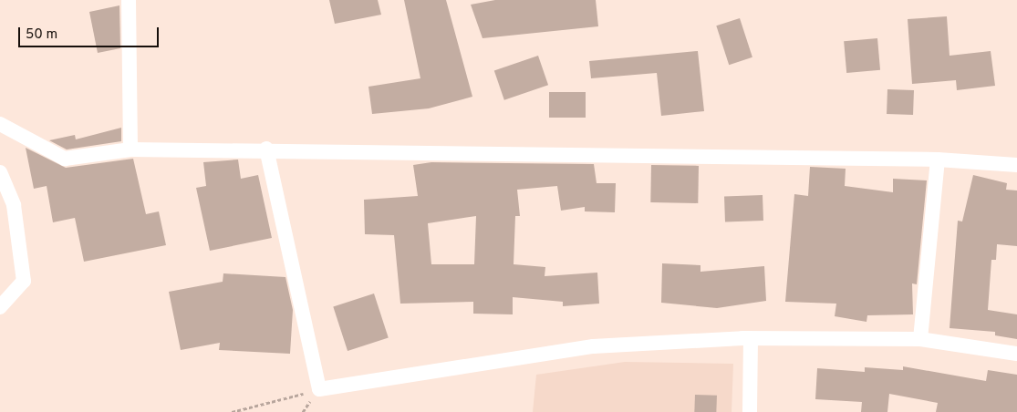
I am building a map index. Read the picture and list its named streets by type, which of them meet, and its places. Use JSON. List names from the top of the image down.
{
  "scale_bar": "50 m"
}
